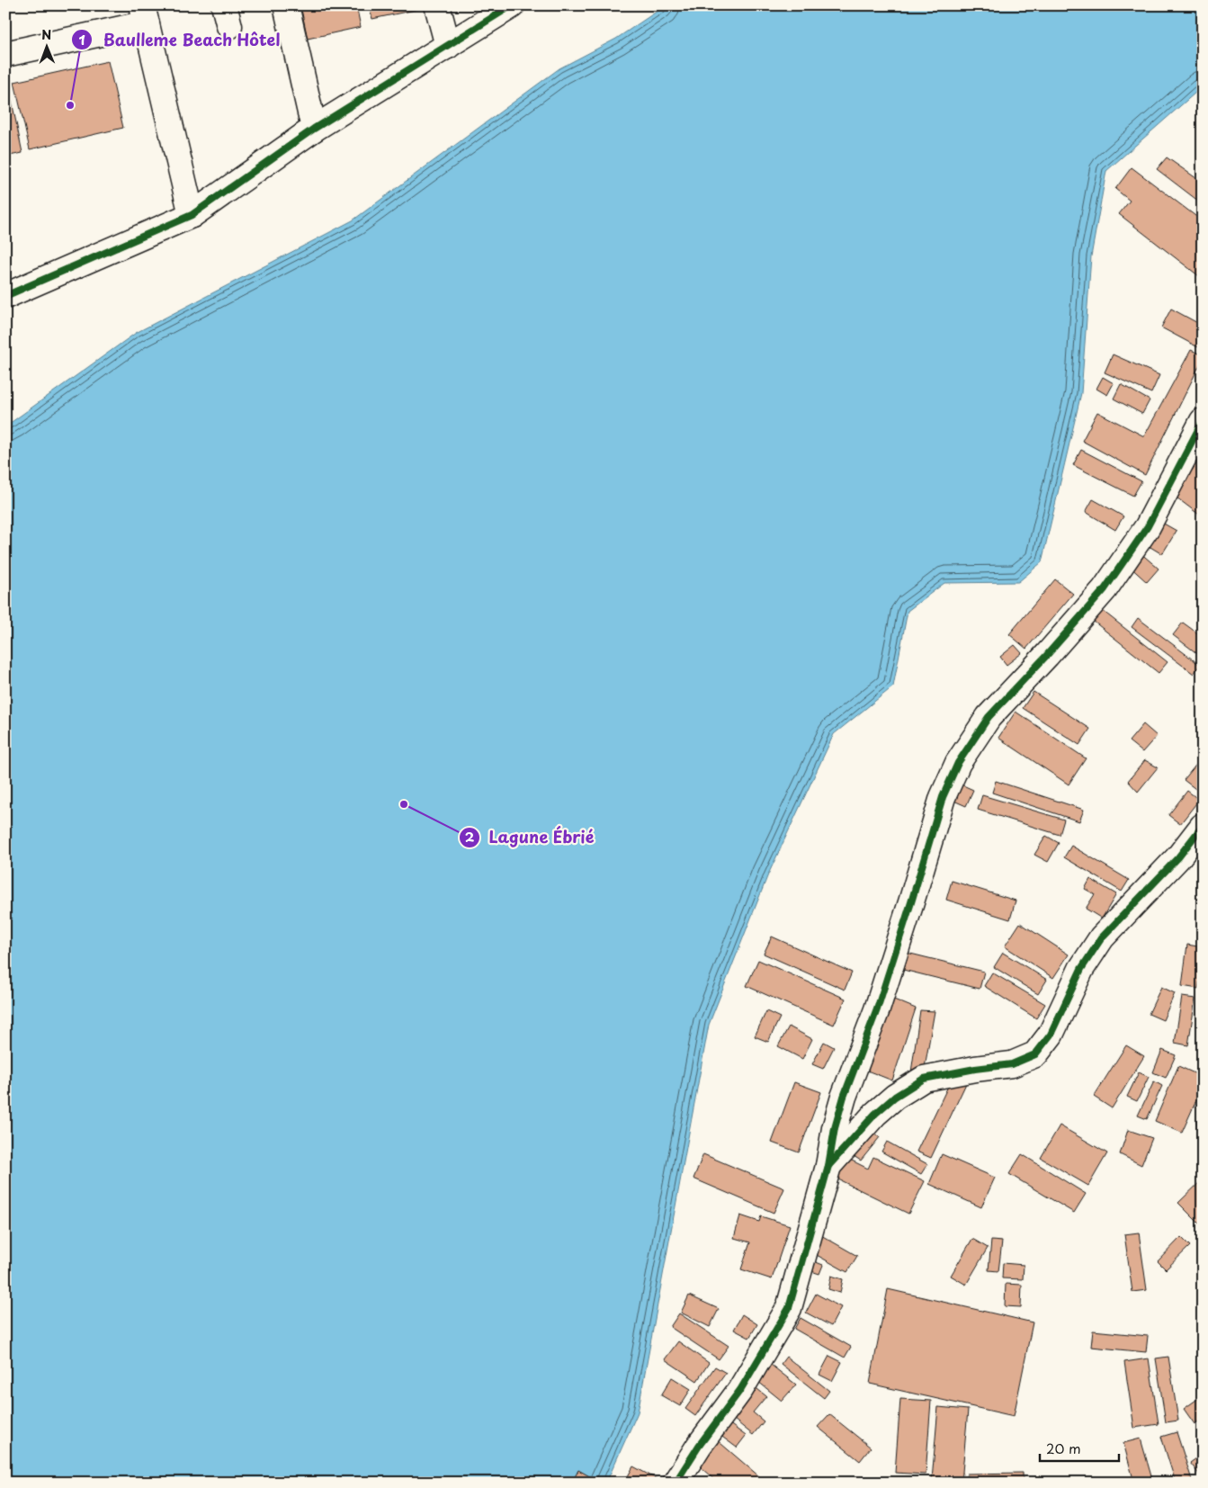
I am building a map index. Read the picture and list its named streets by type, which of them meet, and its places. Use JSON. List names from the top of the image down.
{
  "places": ["Baulleme Beach Hôtel", "Lagune Ébrié"],
  "scale_bar": "20 m",
  "north": "top"
}
